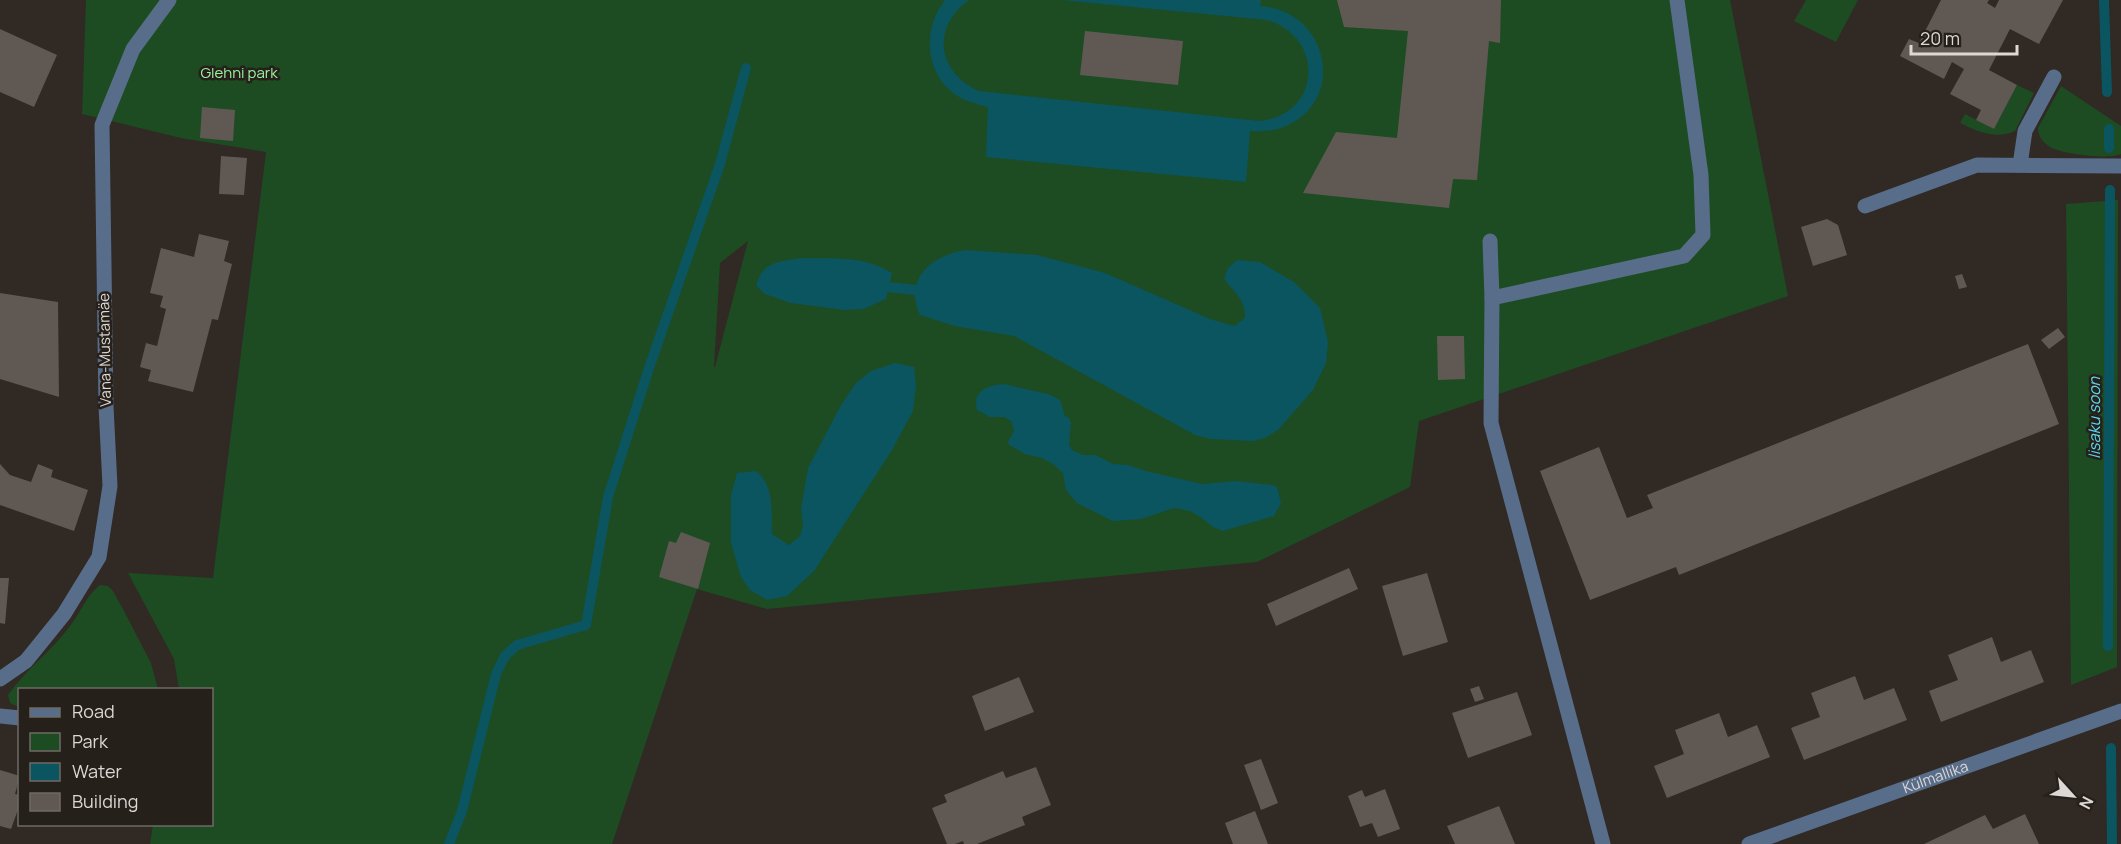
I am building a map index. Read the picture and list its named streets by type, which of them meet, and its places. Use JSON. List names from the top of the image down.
{
  "streets": {
    "street": ["Vana-Mustamäe", "Külmallika"]
  },
  "water": ["Iisaku soon"],
  "parks": ["Glehni park"],
  "legend": [
    "Road",
    "Park",
    "Water",
    "Building"
  ],
  "scale_bar": "20 m",
  "north": "bottom right"
}
